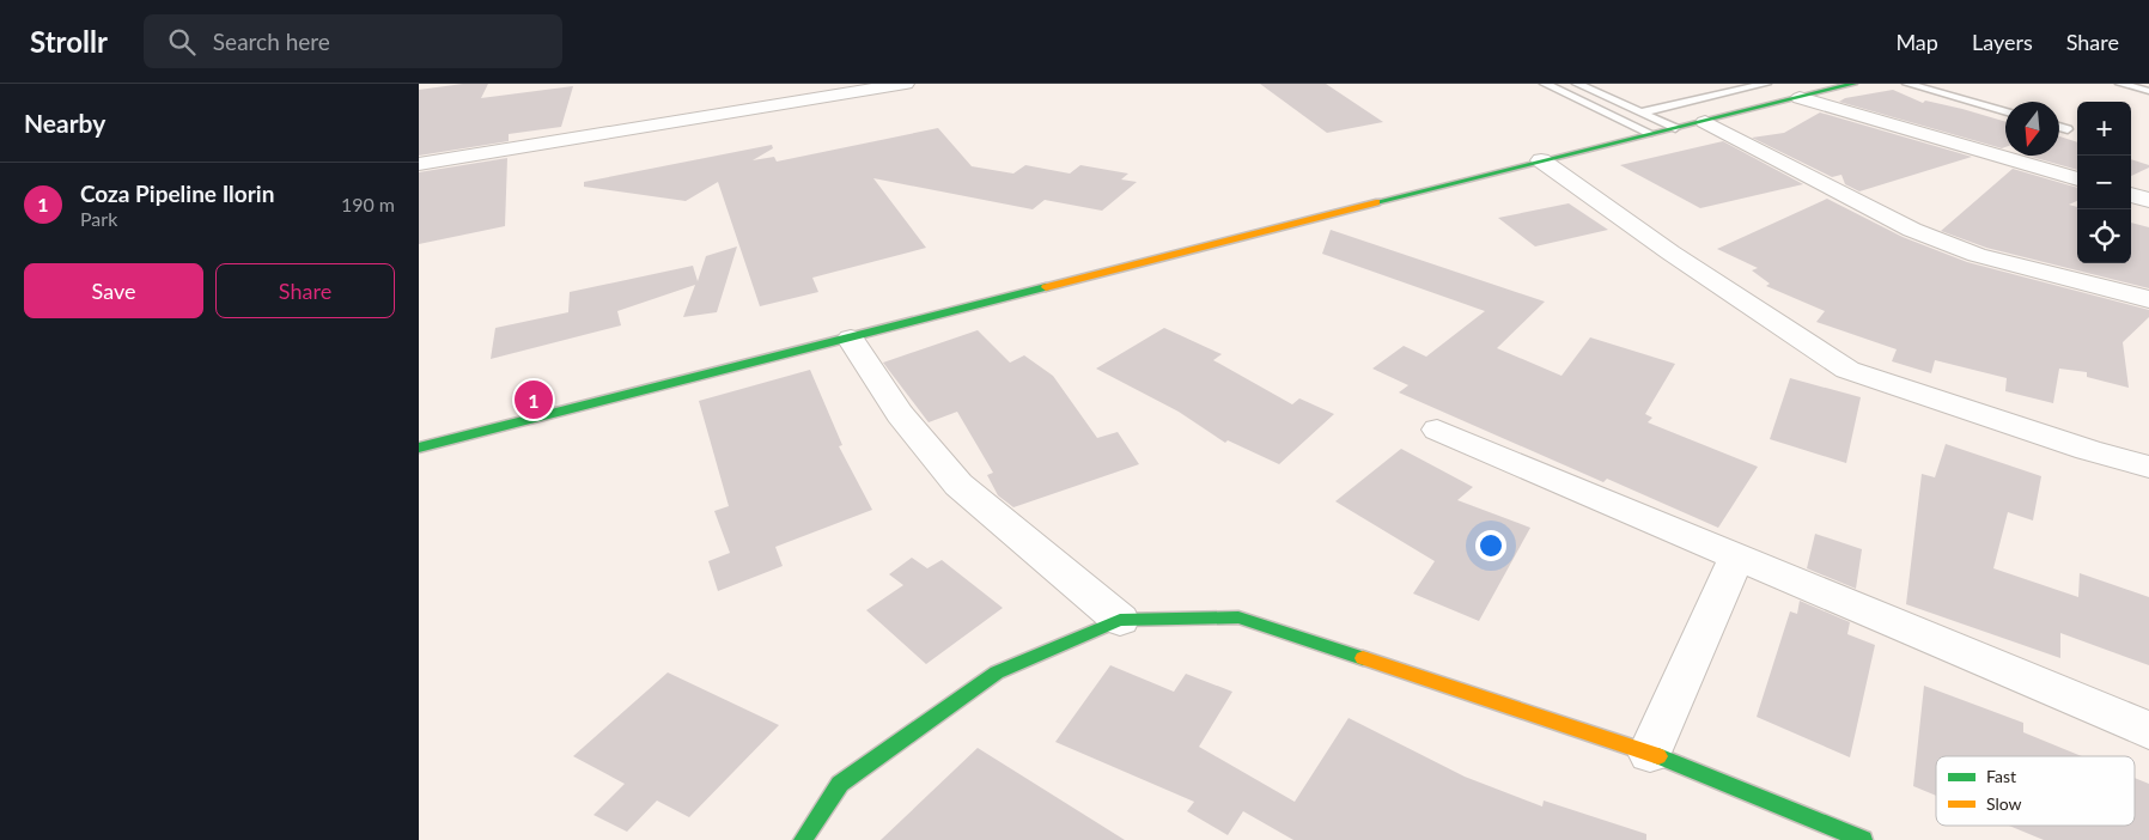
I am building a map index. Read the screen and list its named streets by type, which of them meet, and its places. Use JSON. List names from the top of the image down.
{
  "legend": ["Fast", "Slow"],
  "north": "bottom",
  "page": {
    "header": "Strollr",
    "search": "Search here",
    "nav": ["Map", "Layers", "Share"],
    "heading": "Nearby",
    "map_buttons": ["+", "−"],
    "list": [
      {
        "mark": "1",
        "name": "Coza Pipeline Ilorin",
        "note": "Park",
        "value": "190 m"
      }
    ],
    "buttons": ["Save", "Share"],
    "pins": "1"
  }
}
